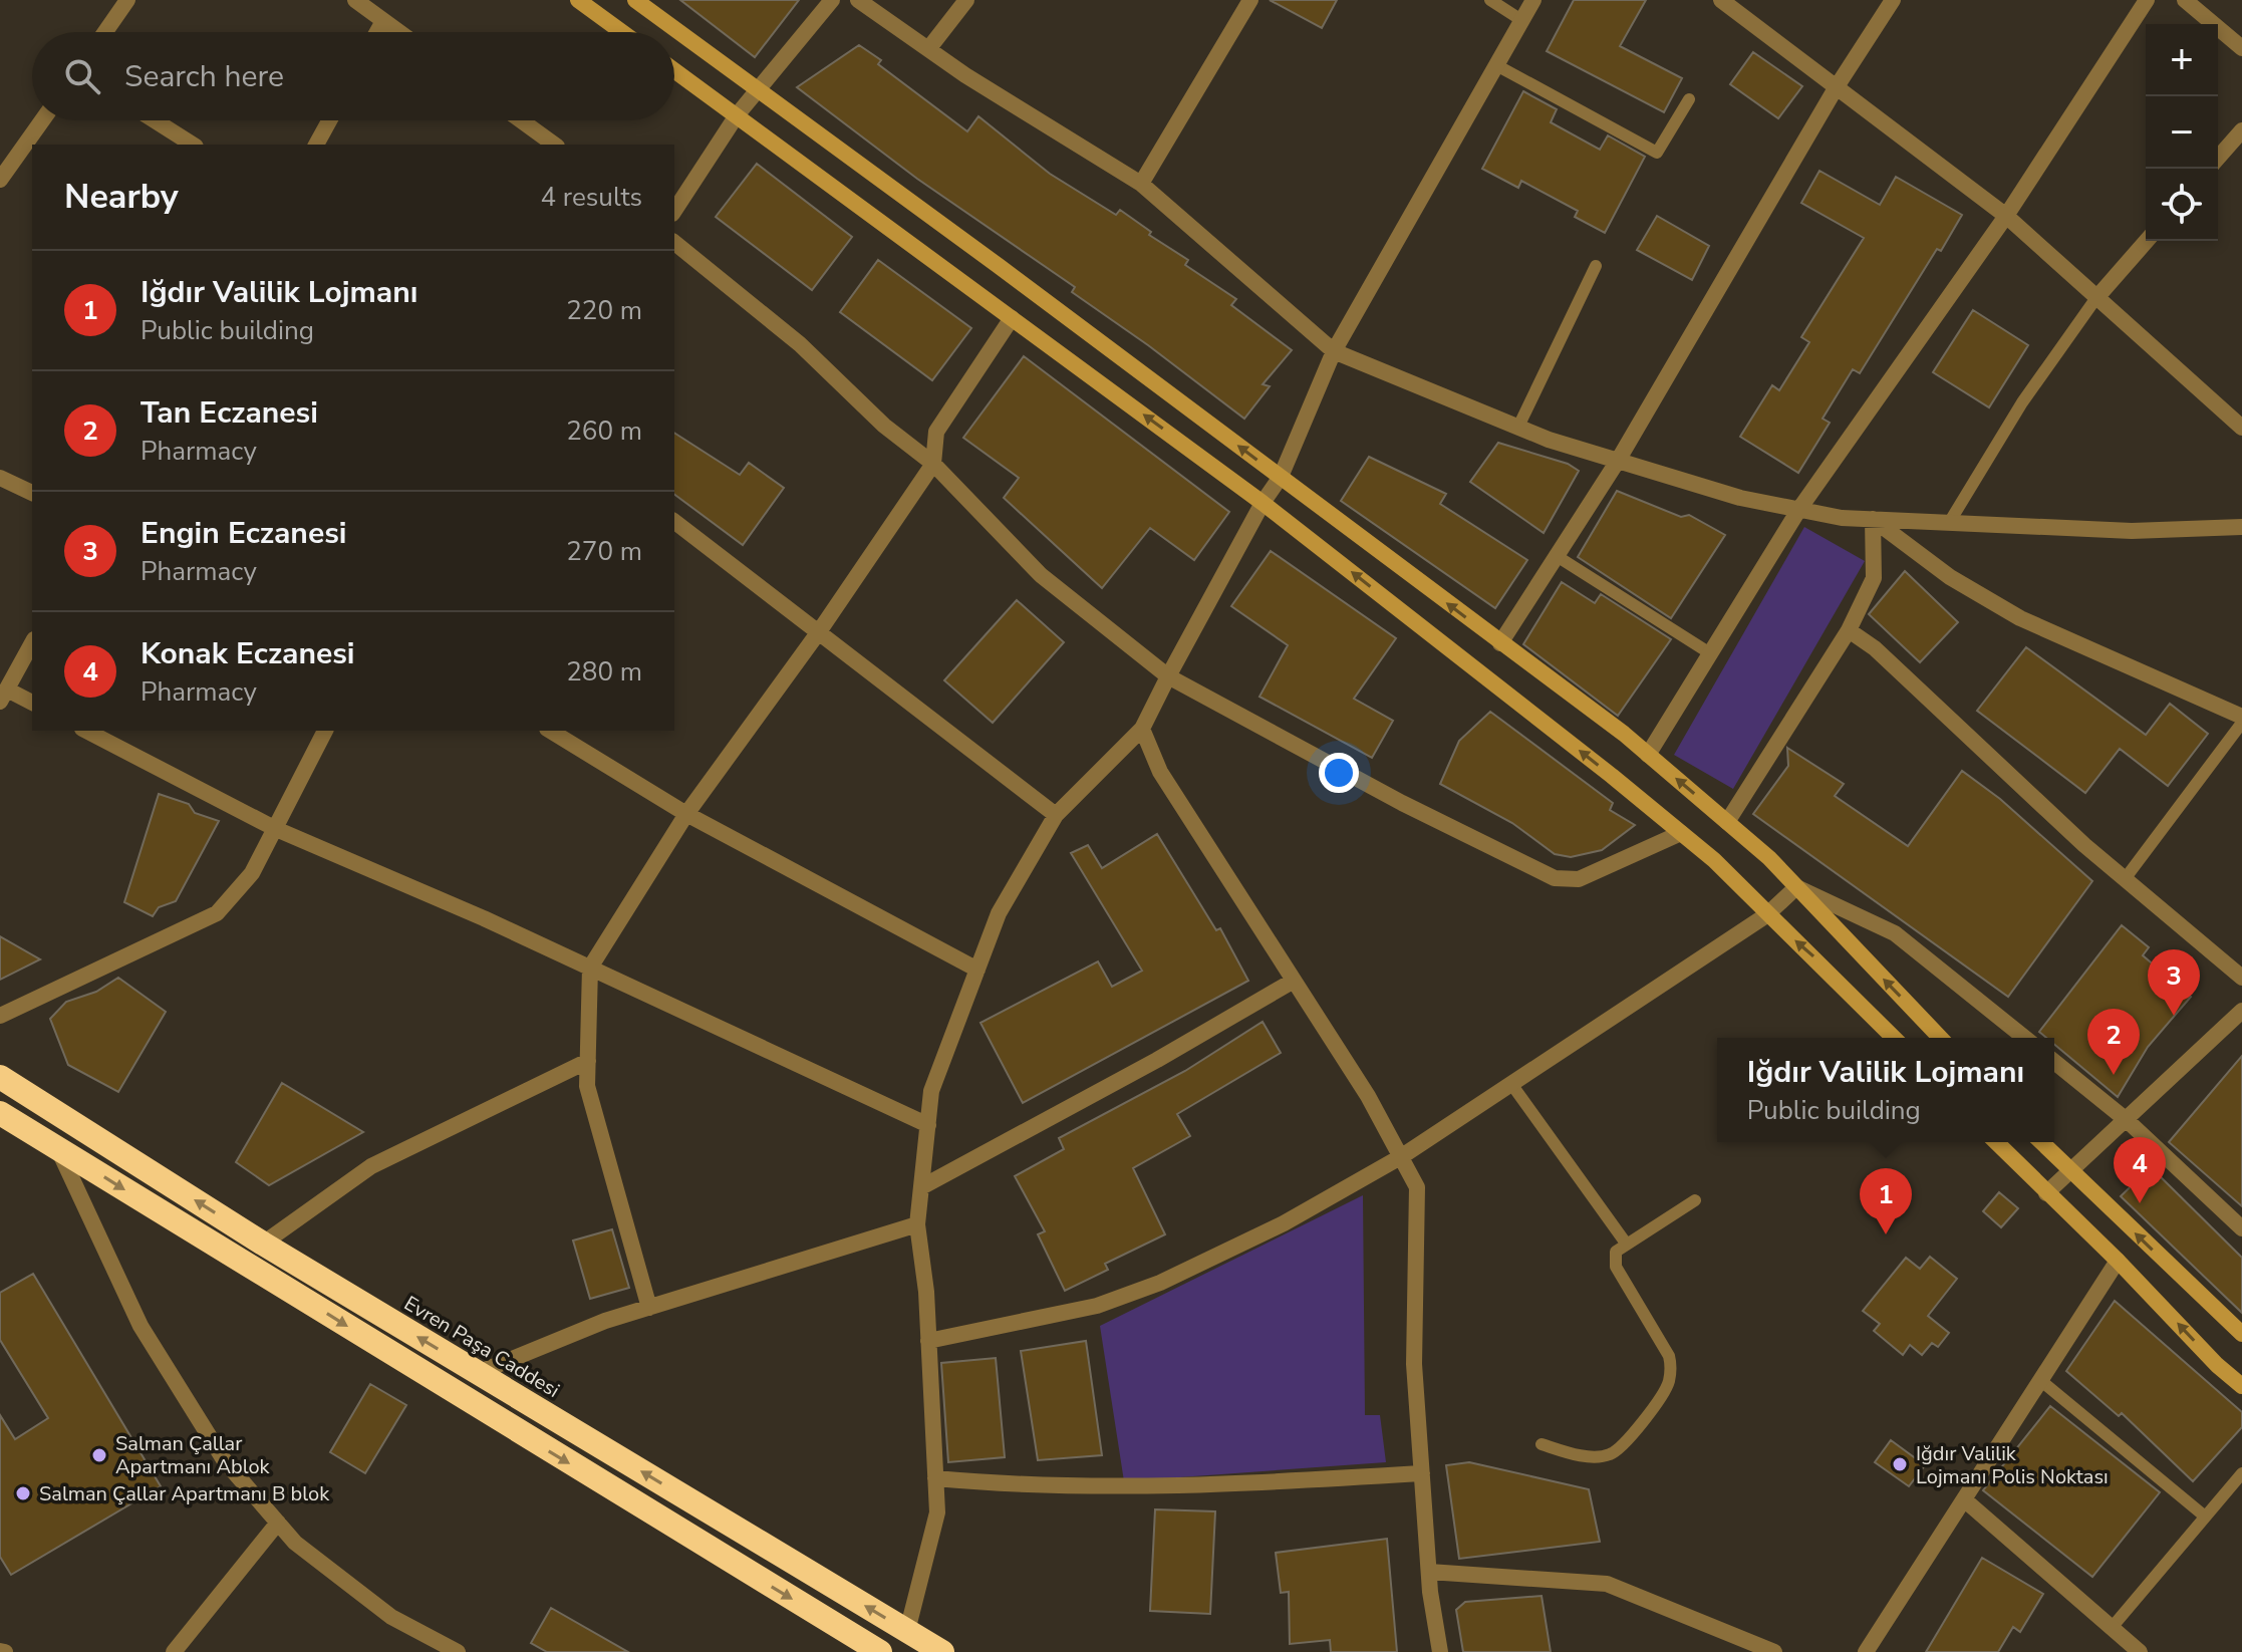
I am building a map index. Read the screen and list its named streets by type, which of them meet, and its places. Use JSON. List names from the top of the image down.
{
  "streets": {
    "highway": ["Evren Paşa Caddesi"]
  },
  "places": ["Salman Çallar Apartmanı Ablok", "Iğdır Valilik Lojmanı Polis Noktası", "Salman Çallar Apartmanı B blok"],
  "page": {
    "map_buttons": ["+", "−"],
    "search": "Search here",
    "heading": ["Nearby", "4 results"],
    "list": [
      {
        "mark": "1",
        "name": "Iğdır Valilik Lojmanı",
        "note": "Public building",
        "value": "220 m"
      },
      {
        "mark": "2",
        "name": "Tan Eczanesi",
        "note": "Pharmacy",
        "value": "260 m"
      },
      {
        "mark": "3",
        "name": "Engin Eczanesi",
        "note": "Pharmacy",
        "value": "270 m"
      },
      {
        "mark": "4",
        "name": "Konak Eczanesi",
        "note": "Pharmacy",
        "value": "280 m"
      }
    ],
    "pins": [
      "3",
      "2",
      "4",
      "1"
    ],
    "popup": ["Iğdır Valilik Lojmanı", "Public building"]
  }
}
